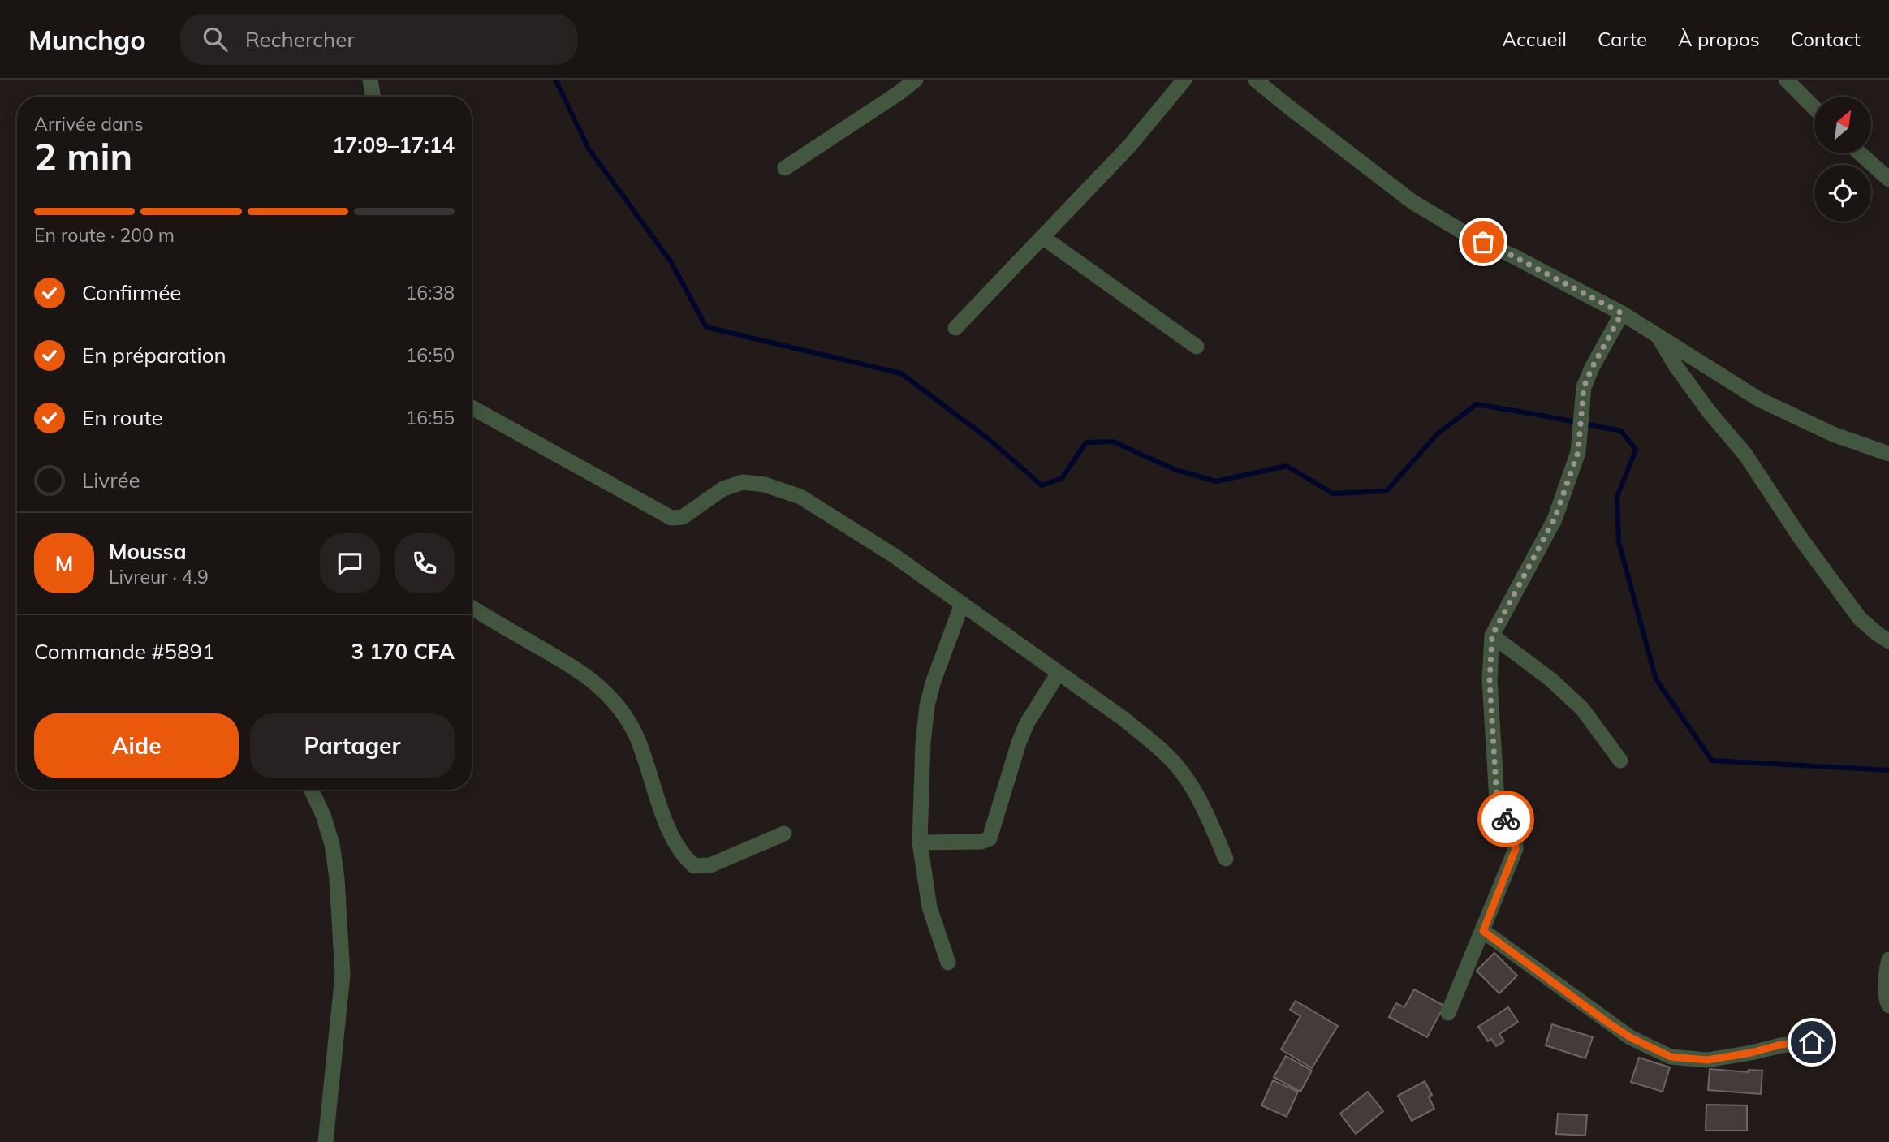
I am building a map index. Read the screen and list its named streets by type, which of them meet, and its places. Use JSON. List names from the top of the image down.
{
  "north": "top right",
  "page": {
    "header": "Munchgo",
    "search": "Rechercher",
    "nav": [
      "Accueil",
      "Carte",
      "À propos",
      "Contact"
    ],
    "heading": ["2 min", "Arrivée dans", "17:09–17:14"],
    "panel": [
      "Moussa",
      "Livreur · 4.9",
      "Commande #5891",
      "3 170 CFA"
    ],
    "bar": "En route · 200 m",
    "list": [
      ["Confirmée", "16:38"],
      ["En préparation", "16:50"],
      ["En route", "16:55"],
      "Livrée"
    ],
    "round": "M",
    "buttons": ["Aide", "Partager"]
  }
}
